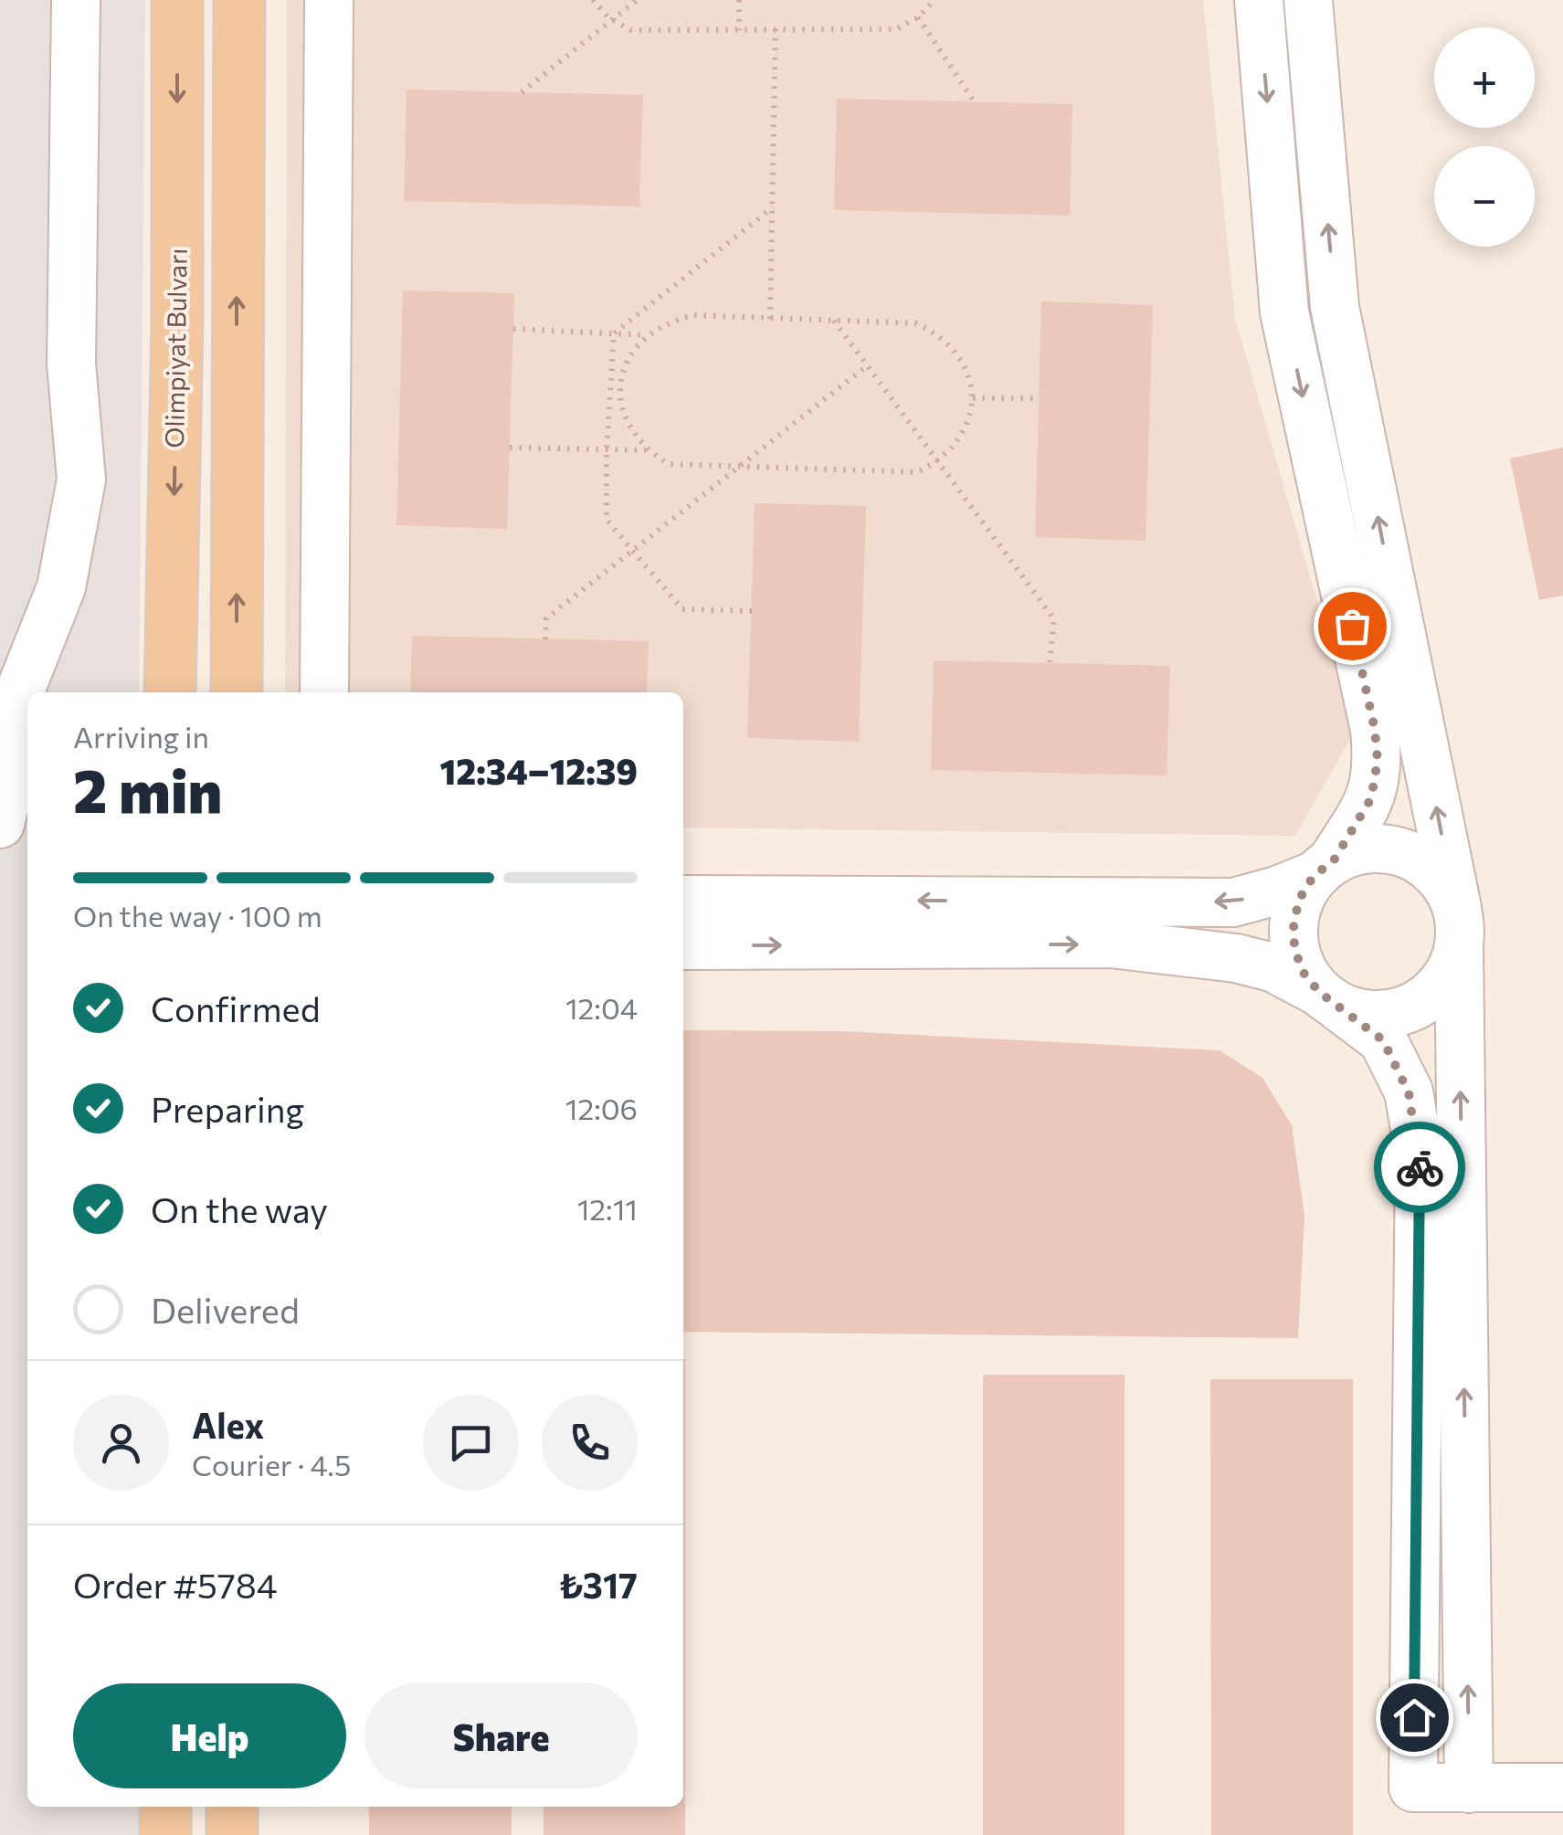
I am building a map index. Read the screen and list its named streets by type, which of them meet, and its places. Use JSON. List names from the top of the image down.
{
  "streets": {
    "main road": ["Olimpiyat Bulvarı"]
  },
  "page": {
    "map_buttons": ["+", "−"],
    "heading": ["2 min", "Arriving in", "12:34–12:39"],
    "panel": [
      "Alex",
      "Courier · 4.5",
      "Order #5784",
      "₺317"
    ],
    "bar": "On the way · 100 m",
    "list": [
      ["Confirmed", "12:04"],
      ["Preparing", "12:06"],
      ["On the way", "12:11"],
      "Delivered"
    ],
    "buttons": ["Help", "Share"]
  }
}
